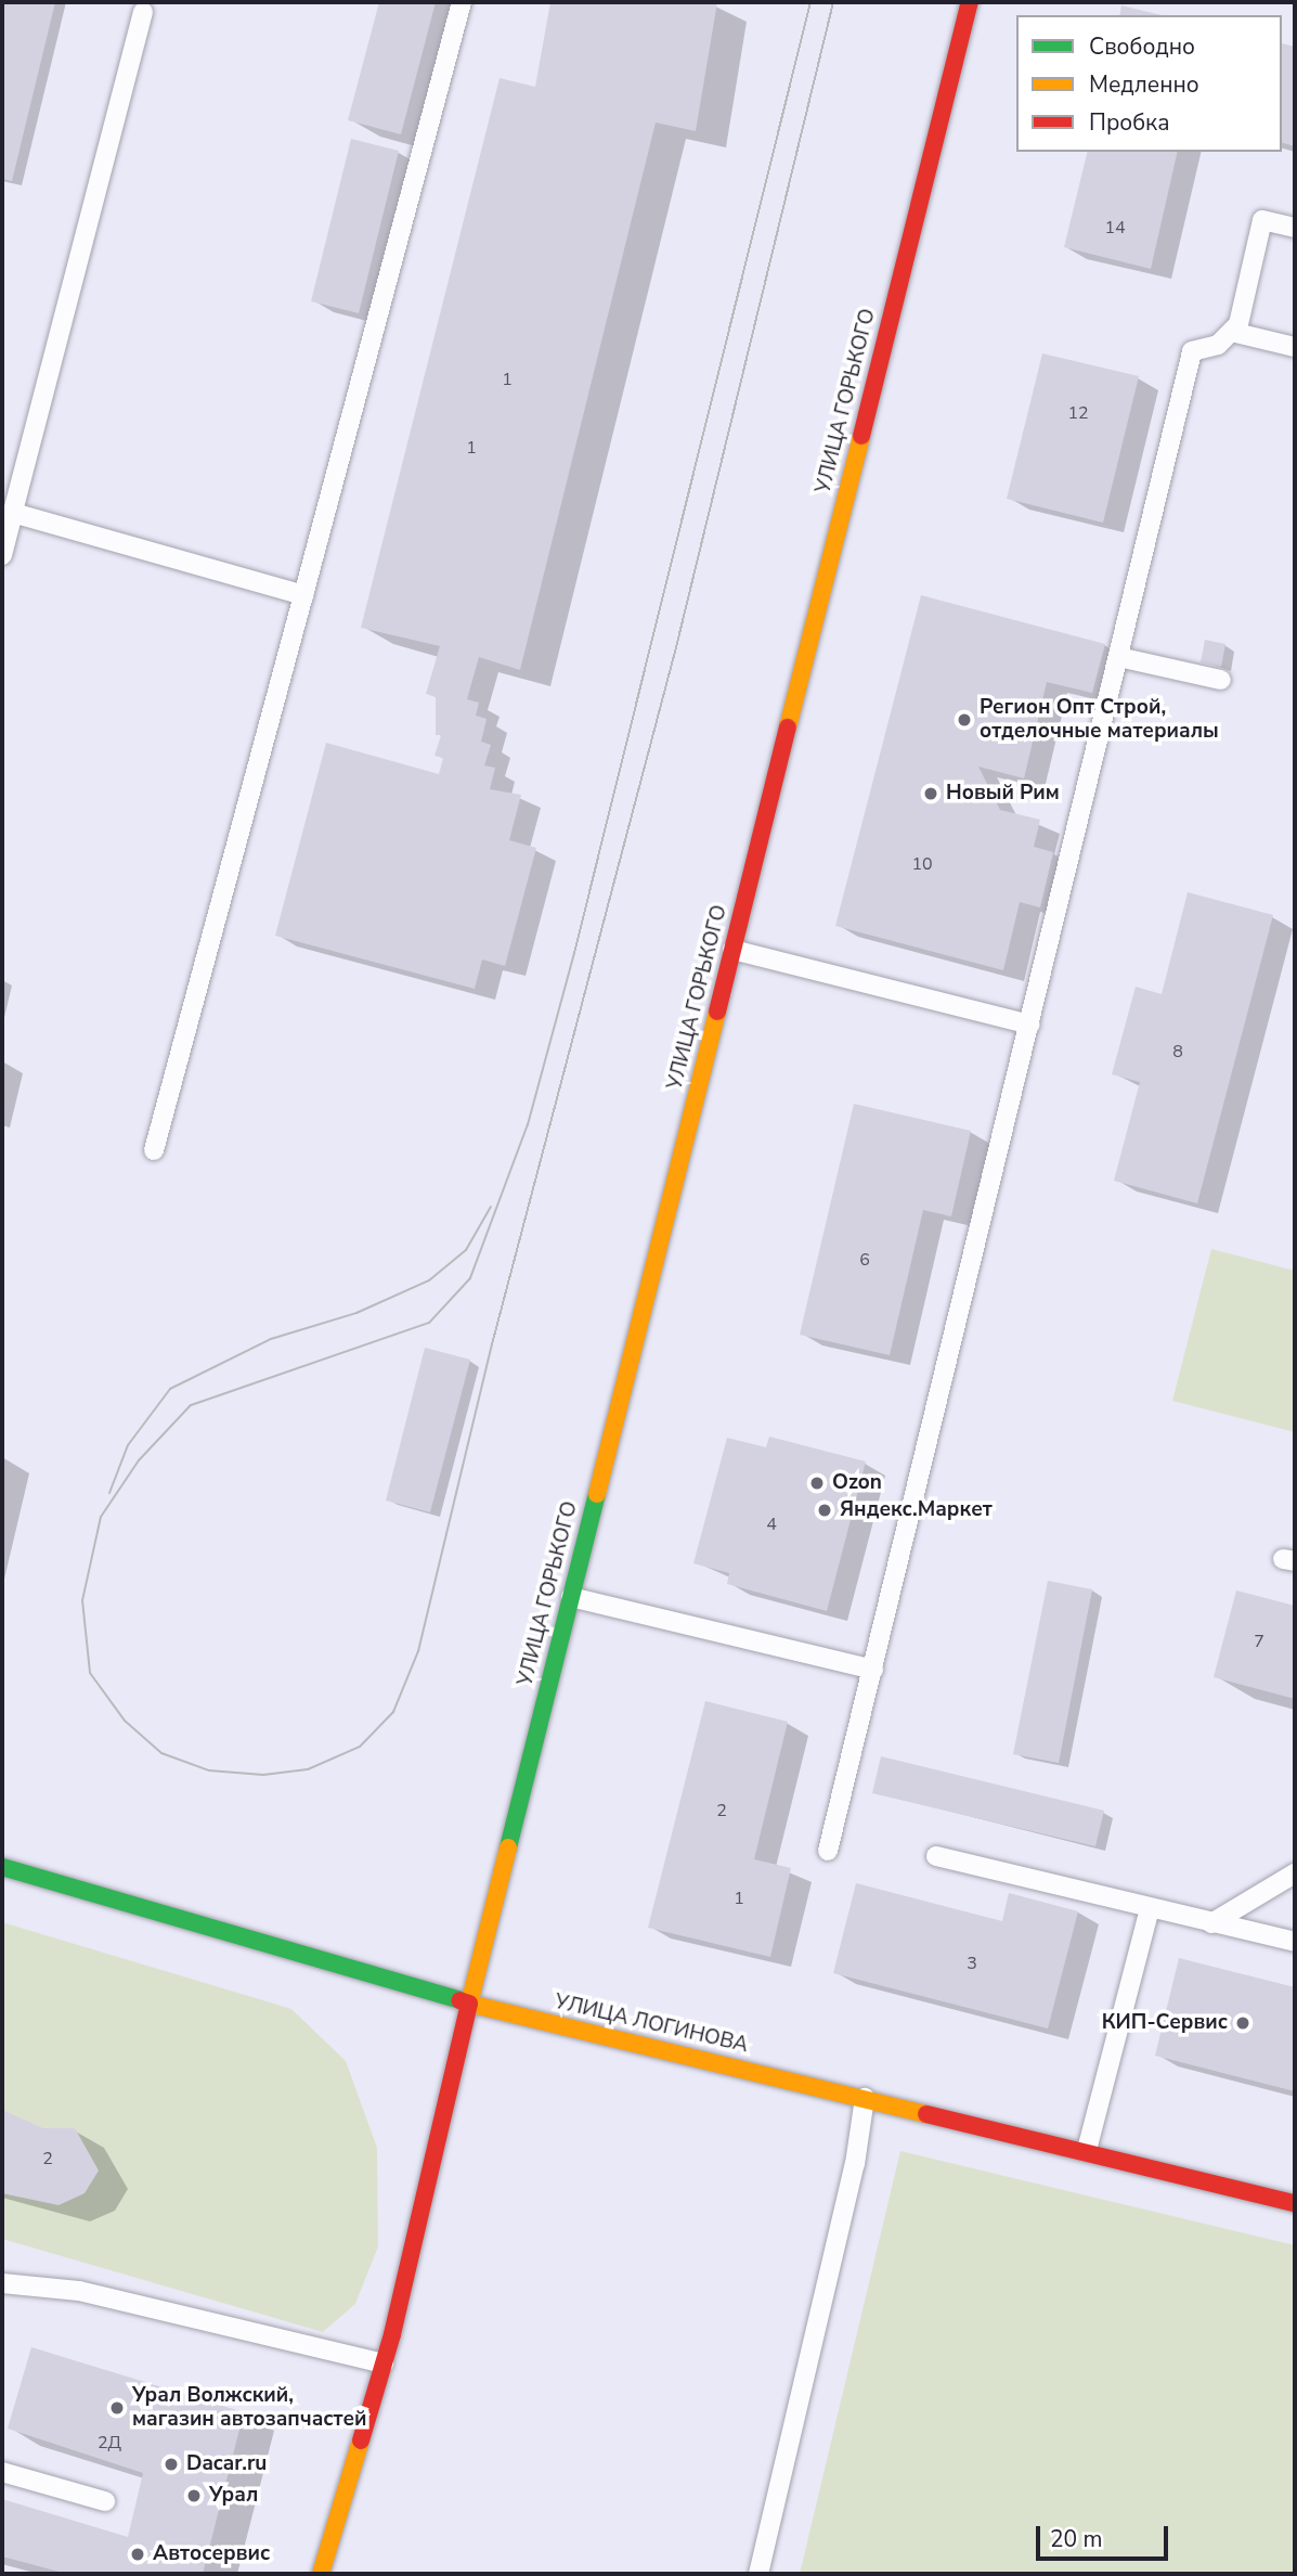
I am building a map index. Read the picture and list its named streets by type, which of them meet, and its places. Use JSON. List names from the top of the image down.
{
  "streets": {
    "street": ["УЛИЦА ГОРЬКОГО", "УЛИЦА ЛОГИНОВА"]
  },
  "crossings": [
    ["УЛИЦА ГОРЬКОГО", "УЛИЦА ЛОГИНОВА"]
  ],
  "places": [
    "Регион Опт Строй, отделочные материалы",
    "Новый Рим",
    "Ozon",
    "Яндекс.Маркет",
    "КИП-Сервис",
    "Урал Волжский, магазин автозапчастей",
    "Dacar.ru",
    "Урал",
    "Автосервис"
  ],
  "house_numbers": [
    "14",
    "1",
    "12",
    "1",
    "10",
    "8",
    "6",
    "4",
    "7",
    "2",
    "1",
    "3",
    "2",
    "2Д"
  ],
  "legend": ["Свободно", "Медленно", "Пробка"],
  "scale_bar": "20 m"
}
